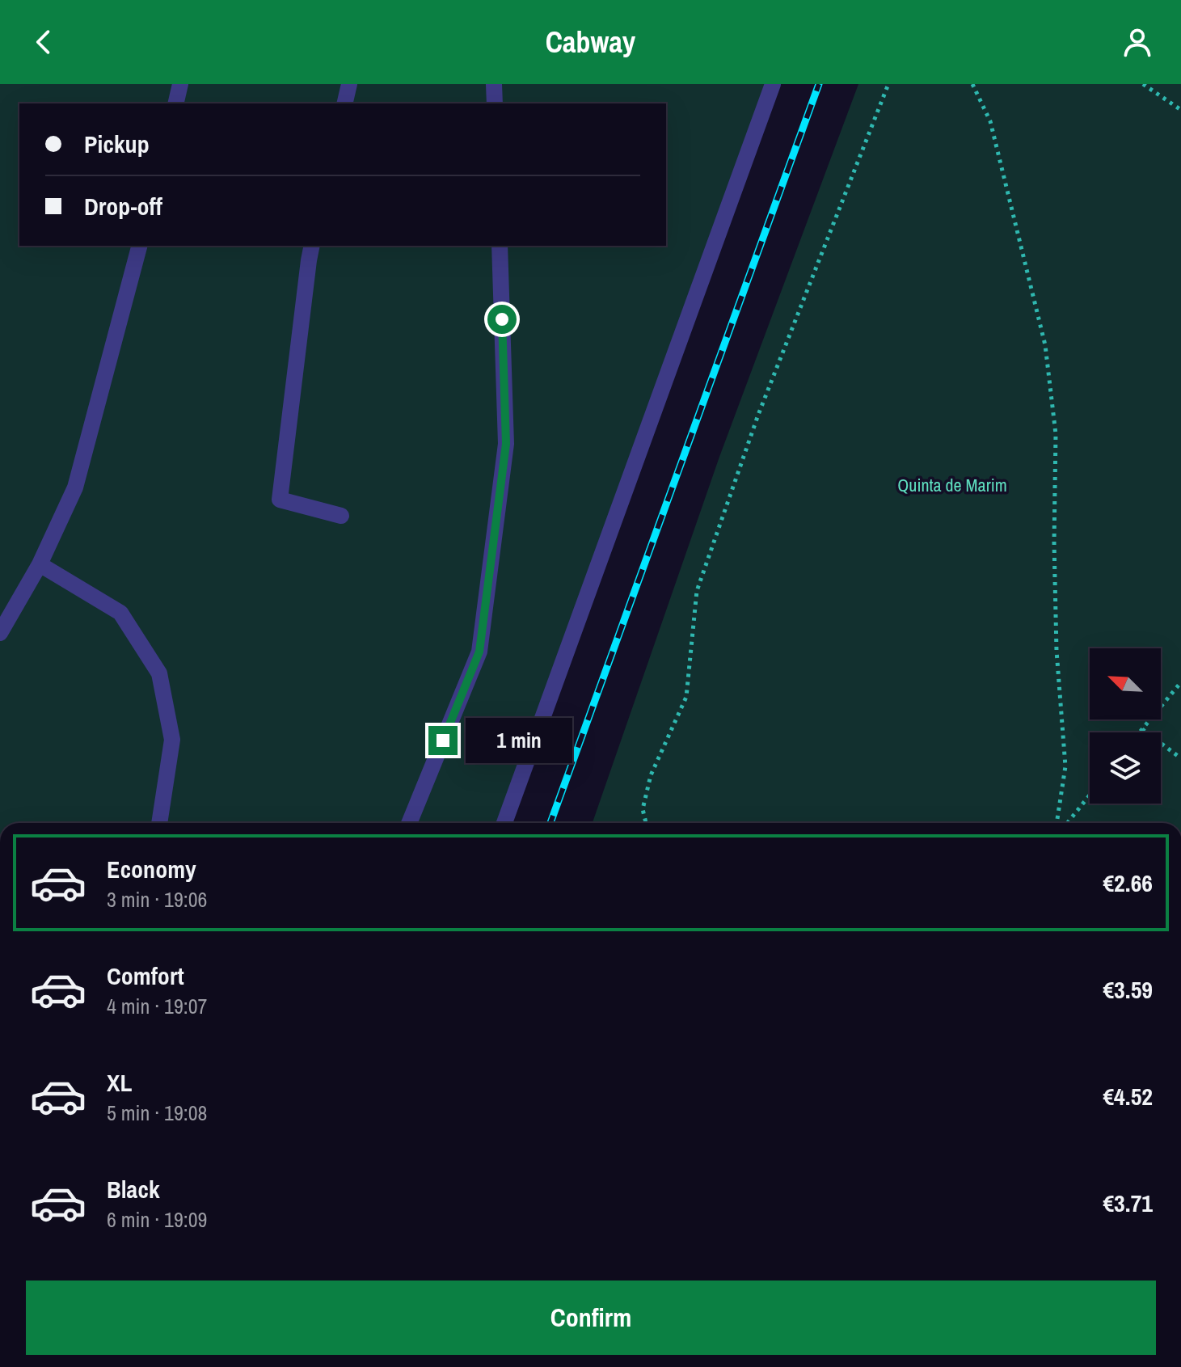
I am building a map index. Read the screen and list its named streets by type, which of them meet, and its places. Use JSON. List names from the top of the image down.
{
  "parks": ["Quinta de Marim"],
  "north": "top left",
  "page": {
    "header": "Cabway",
    "banner": ["Pickup", "Drop-off"],
    "bubble": "1 min",
    "list": [
      {
        "name": "Economy",
        "note": "3 min · 19:06",
        "value": "€2.66"
      },
      {
        "name": "Comfort",
        "note": "4 min · 19:07",
        "value": "€3.59"
      },
      {
        "name": "XL",
        "note": "5 min · 19:08",
        "value": "€4.52"
      },
      {
        "name": "Black",
        "note": "6 min · 19:09",
        "value": "€3.71"
      }
    ],
    "buttons": "Confirm"
  }
}
